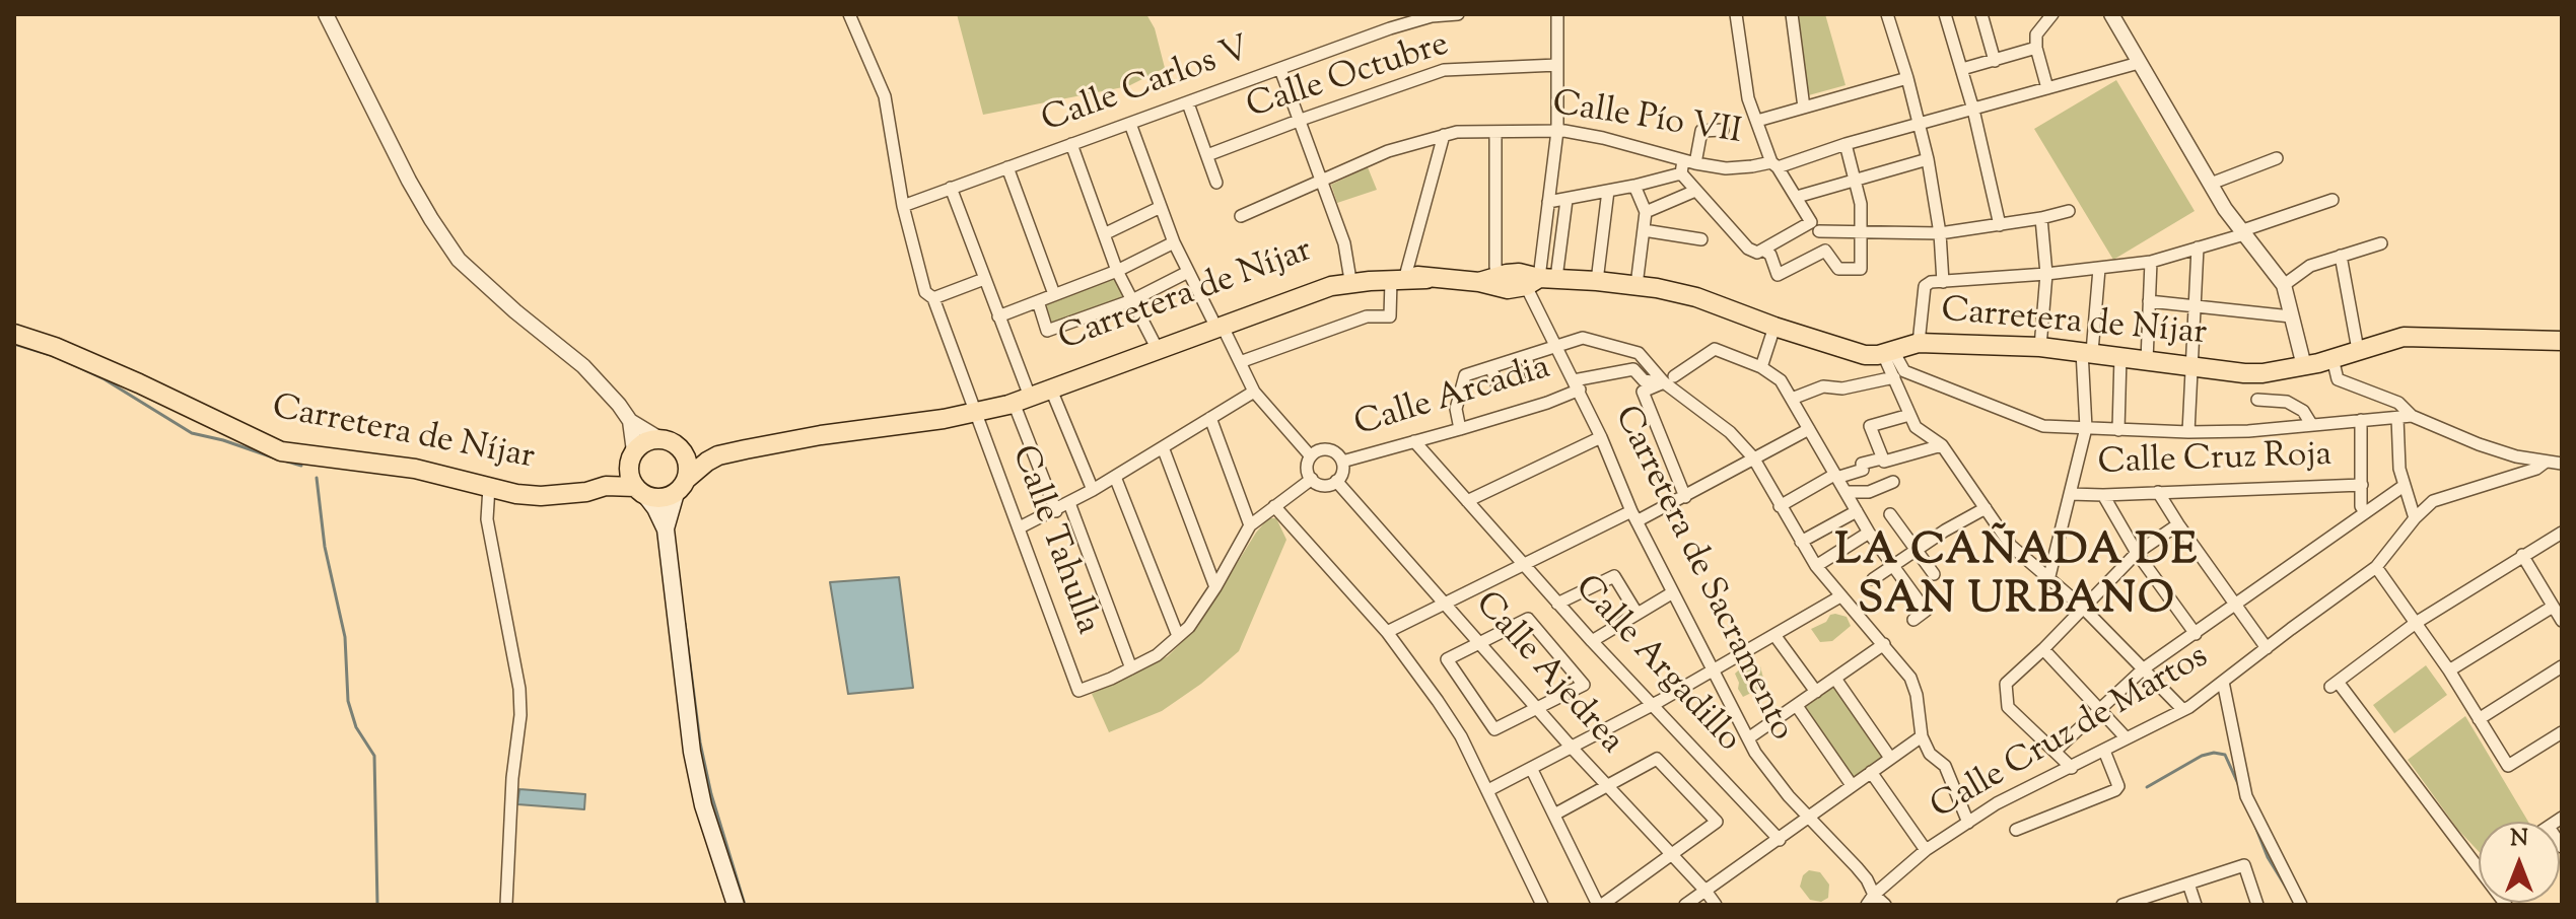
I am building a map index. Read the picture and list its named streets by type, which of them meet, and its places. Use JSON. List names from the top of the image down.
{
  "streets": {
    "main road": ["Carretera de Níjar"],
    "street": [
      "Calle Octubre",
      "Calle Carlos V",
      "Calle Pío VII",
      "Calle Arcadia",
      "Calle Cruz Roja",
      "Calle Tahulla",
      "Carretera de Sacramento",
      "Calle Argadillo",
      "Calle Ajedrea",
      "Calle Cruz de Martos"
    ]
  },
  "crossings": [
    ["Calle Carlos V", "Calle Tahulla"],
    ["Carretera de Níjar", "Calle Tahulla"],
    ["Carretera de Níjar", "Carretera de Sacramento"],
    ["Calle Arcadia", "Carretera de Sacramento"],
    ["Calle Arcadia", "Calle Argadillo"],
    ["Calle Arcadia", "Calle Ajedrea"],
    ["Carretera de Sacramento", "Calle Cruz de Martos"]
  ],
  "districts": ["LA CAÑADA DE SAN URBANO"],
  "north": "top"
}
